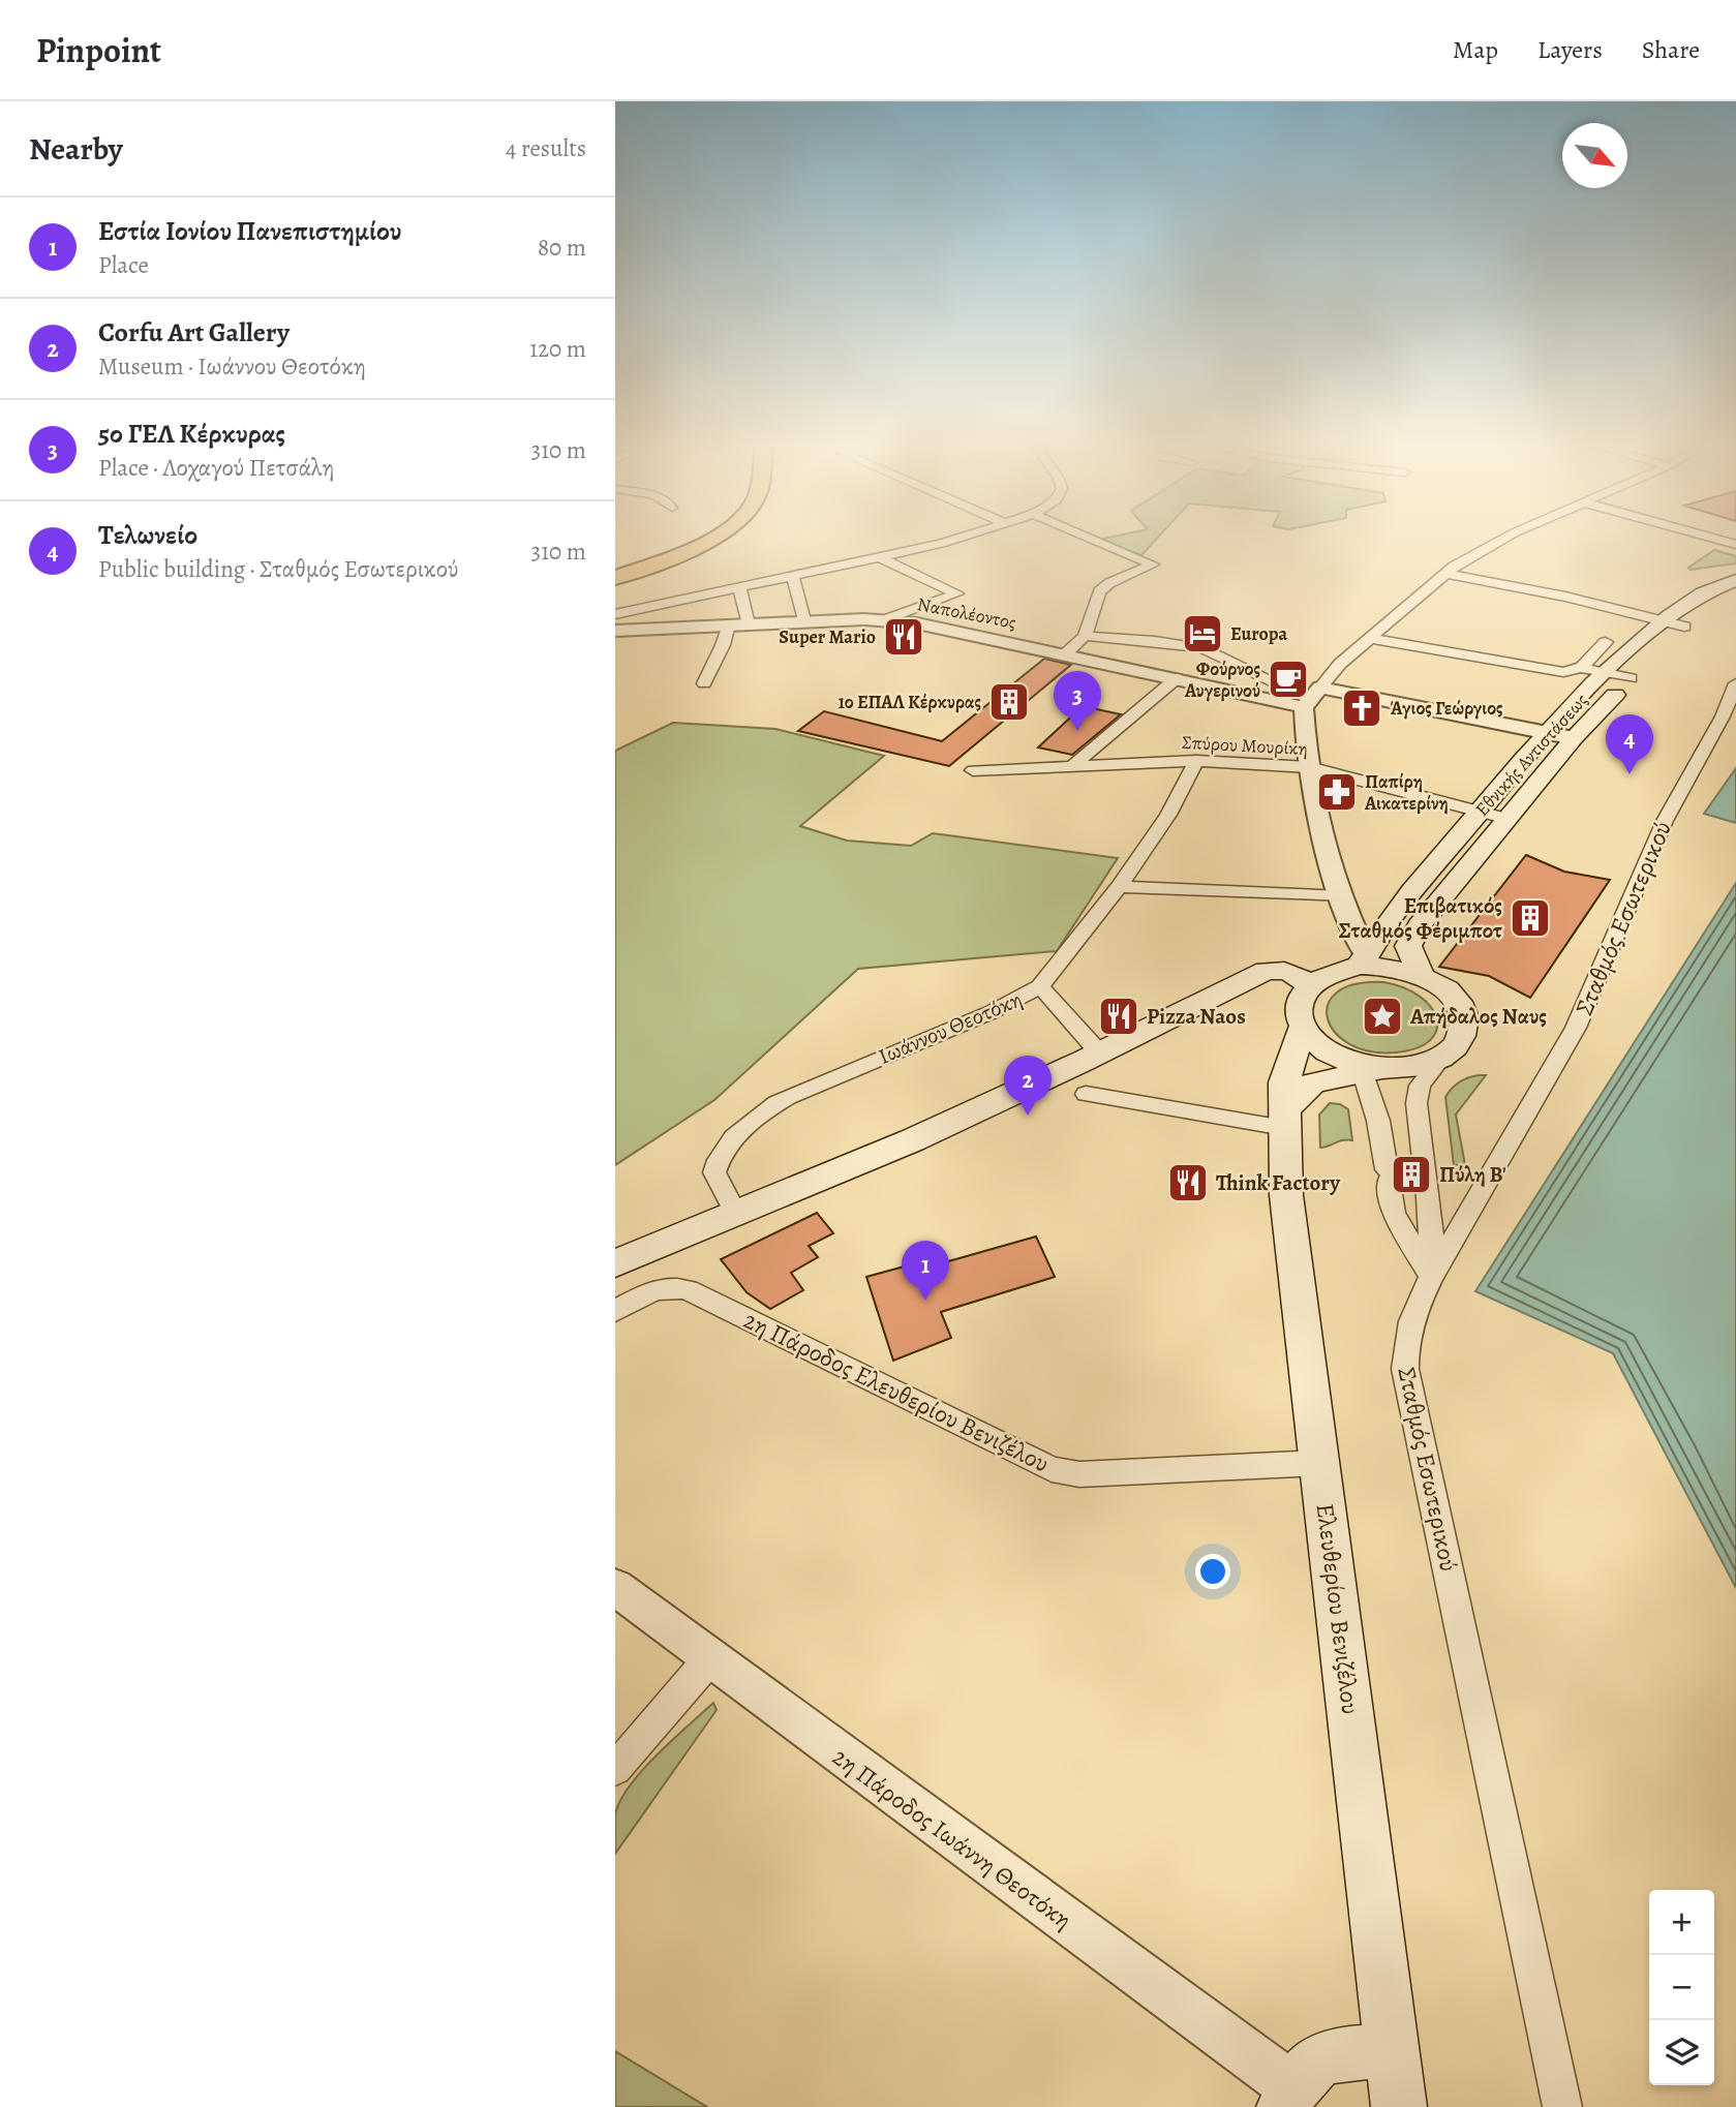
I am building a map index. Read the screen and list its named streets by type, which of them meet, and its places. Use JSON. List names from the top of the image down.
{
  "streets": {
    "main road": ["Εθνικής Αντιστάσεως", "Ελευθερίου Βενιζέλου"],
    "street": [
      "Ναπολέοντος",
      "Σπύρου Μουρίκη",
      "Σταθμός Εσωτερικού",
      "Ιωάννου Θεοτόκη",
      "2η Πάροδος Ελευθερίου Βενιζέλου",
      "2η Πάροδος Ιωάννη Θεοτόκη"
    ]
  },
  "crossings": [
    ["Ναπολέοντος", "Εθνικής Αντιστάσεως"],
    ["Σπύρου Μουρίκη", "Εθνικής Αντιστάσεως"],
    ["Σπύρου Μουρίκη", "Ιωάννου Θεοτόκη"],
    ["Εθνικής Αντιστάσεως", "Ελευθερίου Βενιζέλου"],
    ["2η Πάροδος Ελευθερίου Βενιζέλου", "Ελευθερίου Βενιζέλου"]
  ],
  "places": {
    "hotel": ["Europa"],
    "restaurant": ["Super Mario", "Pizza Naos", "Think Factory"],
    "cafe": ["Φούρνος Αυγερινού"],
    "building": ["1ο ΕΠΑΛ Κέρκυρας", "Επιβατικός Σταθμός Φέριμποτ", "Πύλη Β'"],
    "church": ["Άγιος Γεώργιος"],
    "pharmacy": ["Παπίρη Αικατερίνη"],
    "place": ["Απήδαλος Ναυς"]
  },
  "north": "bottom right",
  "page": {
    "header": "Pinpoint",
    "nav": ["Map", "Layers", "Share"],
    "heading": ["Nearby", "4 results"],
    "list": [
      {
        "mark": "1",
        "name": "Εστία Ιονίου Πανεπιστημίου",
        "note": "Place",
        "value": "80 m"
      },
      {
        "mark": "2",
        "name": "Corfu Art Gallery",
        "note": "Museum · Ιωάννου Θεοτόκη",
        "value": "120 m"
      },
      {
        "mark": "3",
        "name": "5ο ΓΕΛ Κέρκυρας",
        "note": "Place · Λοχαγού Πετσάλη",
        "value": "310 m"
      },
      {
        "mark": "4",
        "name": "Τελωνείο",
        "note": "Public building · Σταθμός Εσωτερικού",
        "value": "310 m"
      }
    ],
    "pins": [
      "3",
      "4",
      "2",
      "1"
    ],
    "map_buttons": ["+", "−"]
  }
}
